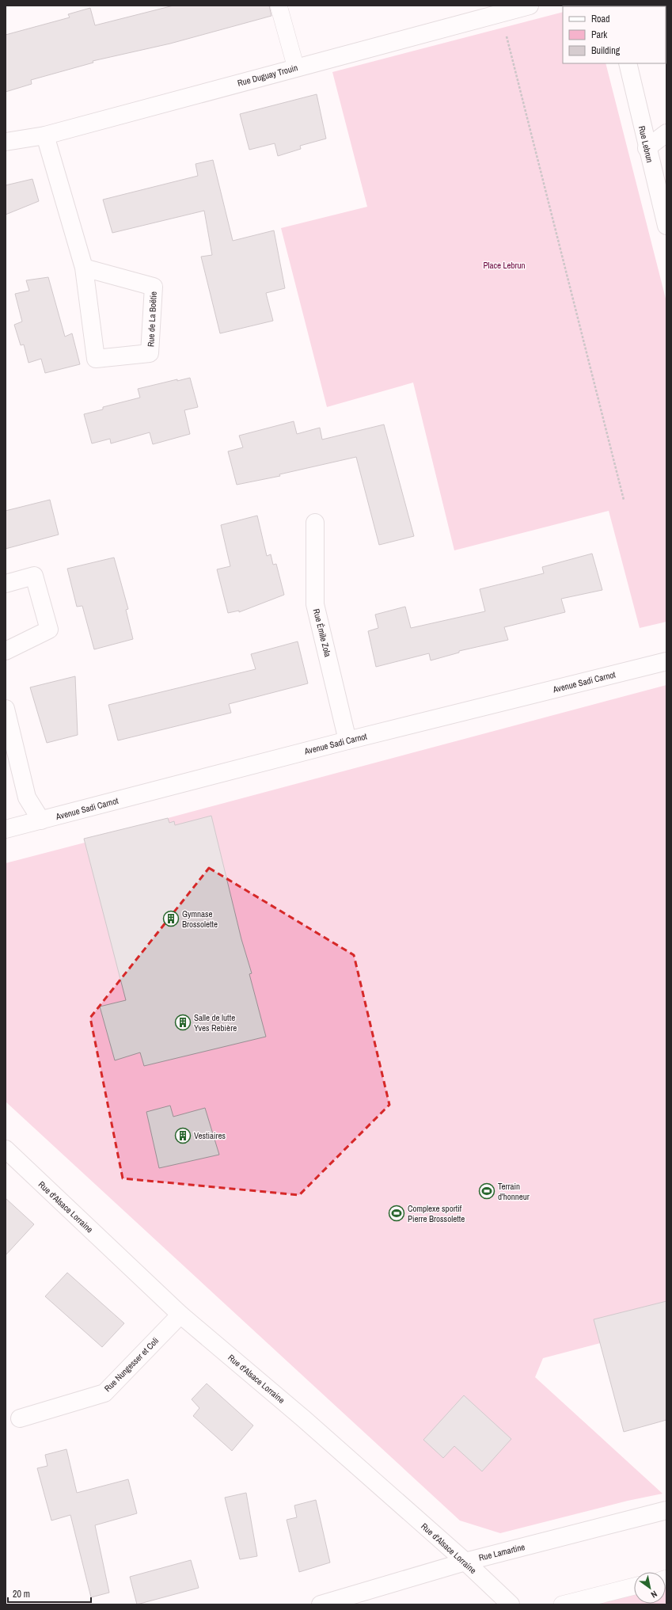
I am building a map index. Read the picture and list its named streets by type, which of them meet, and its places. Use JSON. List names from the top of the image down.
{
  "streets": {
    "street": [
      "Rue Duguay Trouin",
      "Rue Lebrun",
      "Rue de La Boëtie",
      "Rue Émile Zola",
      "Avenue Sadi Carnot",
      "Rue d'Alsace Lorraine",
      "Rue Nungesser et Coli",
      "Rue Lamartine"
    ]
  },
  "crossings": [
    ["Rue Duguay Trouin", "Rue de La Boëtie"],
    ["Rue Émile Zola", "Avenue Sadi Carnot"],
    ["Rue d'Alsace Lorraine", "Rue Nungesser et Coli"],
    ["Rue d'Alsace Lorraine", "Rue Lamartine"]
  ],
  "parks": ["Place Lebrun"],
  "places": {
    "building": ["Gymnase Brossolette", "Salle de lutte Yves Rebière", "Vestiaires"],
    "sports": ["Terrain d'honneur", "Complexe sportif Pierre Brossolette"]
  },
  "legend": ["Road", "Park", "Building"],
  "scale_bar": "20 m",
  "north": "bottom right"
}
